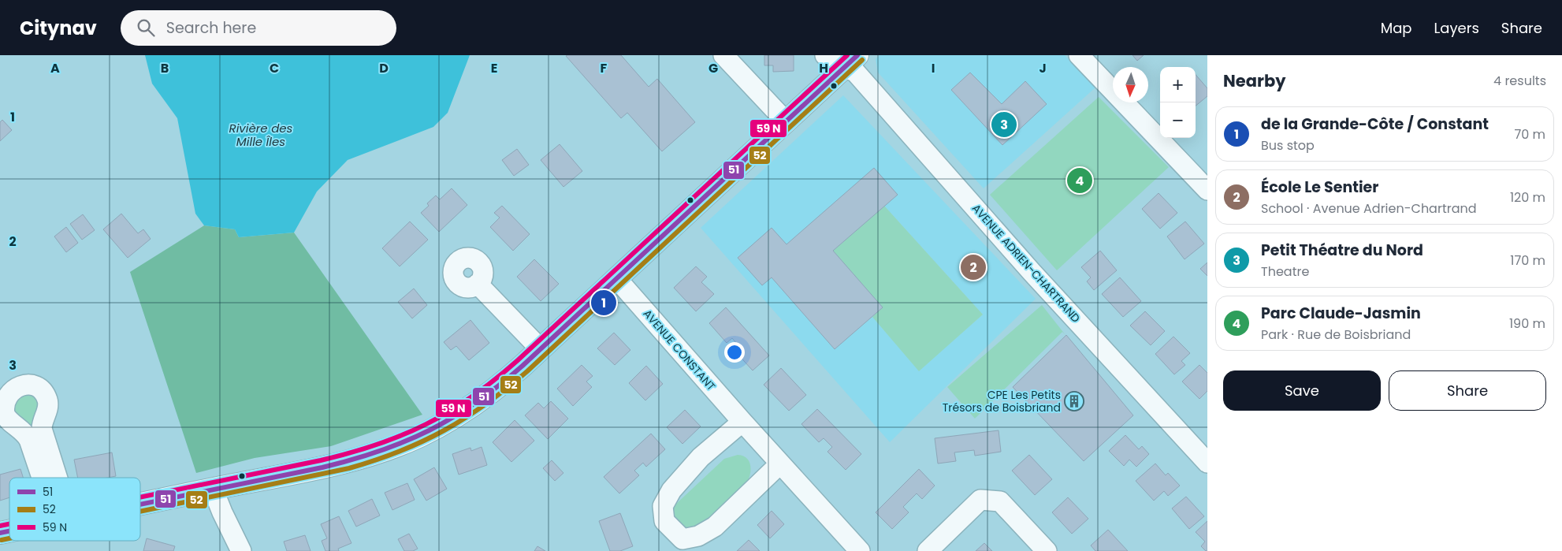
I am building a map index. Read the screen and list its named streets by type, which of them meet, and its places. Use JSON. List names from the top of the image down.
{
  "streets": {
    "street": ["AVENUE ADRIEN-CHARTRAND", "AVENUE CONSTANT"]
  },
  "water": ["Rivière des Mille Îles"],
  "places": {
    "building": ["CPE Les Petits Trésors de Boisbriand"]
  },
  "lines": ["transit line 51", "transit line 52"],
  "legend": ["51", "52", "59 N"],
  "north": "bottom",
  "page": {
    "header": "Citynav",
    "search": "Search here",
    "nav": ["Map", "Layers", "Share"],
    "heading": ["Nearby", "4 results"],
    "map_buttons": ["+", "−"],
    "list": [
      {
        "mark": "1",
        "name": "de la Grande-Côte / Constant",
        "note": "Bus stop",
        "value": "70 m"
      },
      {
        "mark": "2",
        "name": "École Le Sentier",
        "note": "School · Avenue Adrien-Chartrand",
        "value": "120 m"
      },
      {
        "mark": "3",
        "name": "Petit Théatre du Nord",
        "note": "Theatre",
        "value": "170 m"
      },
      {
        "mark": "4",
        "name": "Parc Claude-Jasmin",
        "note": "Park · Rue de Boisbriand",
        "value": "190 m"
      }
    ],
    "pins": [
      "3",
      "4",
      "2",
      "1"
    ],
    "buttons": ["Save", "Share"]
  },
  "grid": {
    "columns": [
      "A",
      "B",
      "C",
      "D",
      "E",
      "F",
      "G",
      "H",
      "I",
      "J"
    ],
    "rows": ["1", "2", "3"]
  }
}
